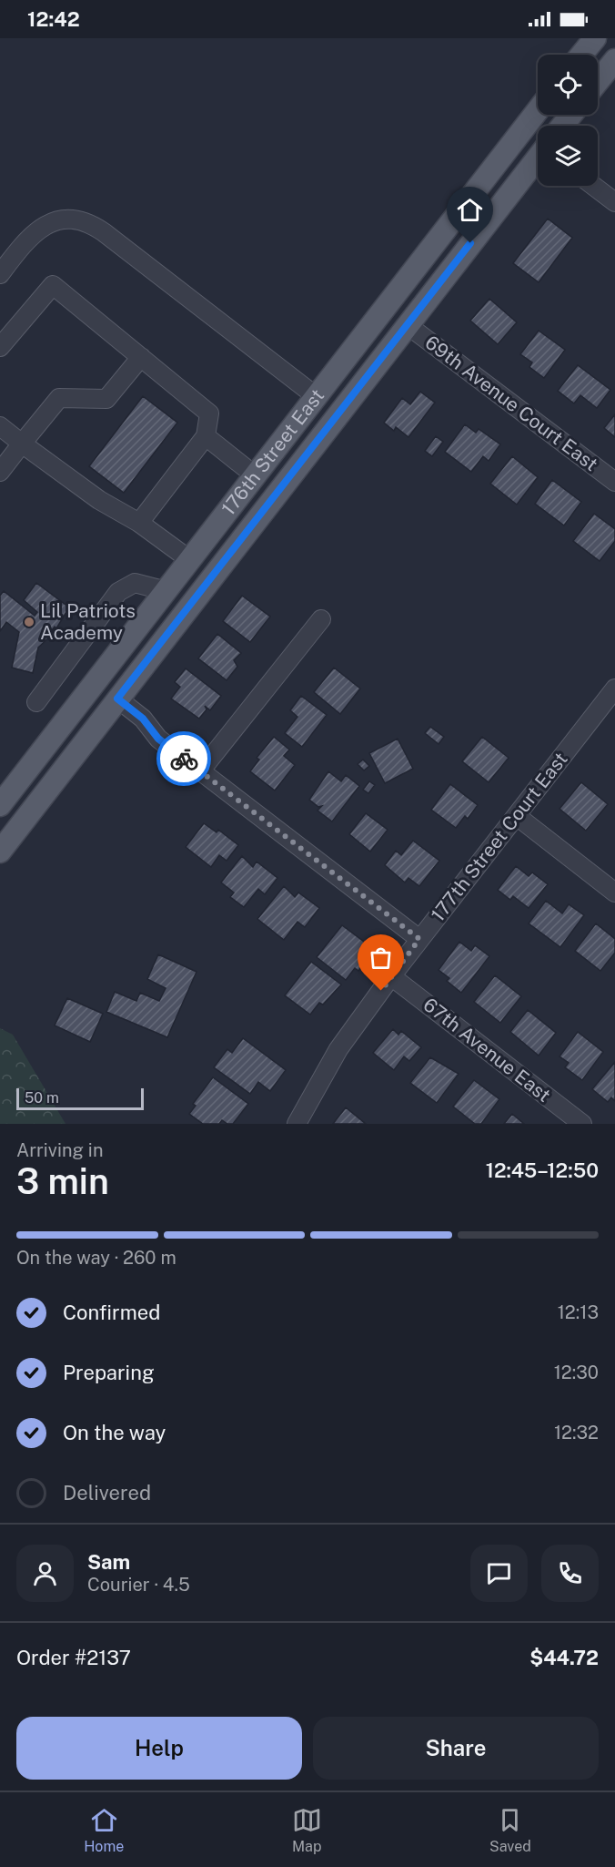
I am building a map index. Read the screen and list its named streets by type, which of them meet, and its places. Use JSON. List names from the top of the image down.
{
  "streets": {
    "main road": ["176th Street East"],
    "street": ["69th Avenue Court East", "177th Street Court East", "67th Avenue East"]
  },
  "crossings": [
    ["69th Avenue Court East", "176th Street East"],
    ["177th Street Court East", "67th Avenue East"]
  ],
  "places": ["Lil Patriots Academy"],
  "scale_bar": "50 m",
  "page": {
    "status": "12:42",
    "scale": "50 m",
    "heading": ["3 min", "Arriving in", "12:45–12:50"],
    "panel": [
      "Sam",
      "Courier · 4.5",
      "Order #2137",
      "$44.72"
    ],
    "bar": "On the way · 260 m",
    "list": [
      ["Confirmed", "12:13"],
      ["Preparing", "12:30"],
      ["On the way", "12:32"],
      "Delivered"
    ],
    "buttons": ["Help", "Share"],
    "tabs": ["Home", "Map", "Saved"]
  }
}
